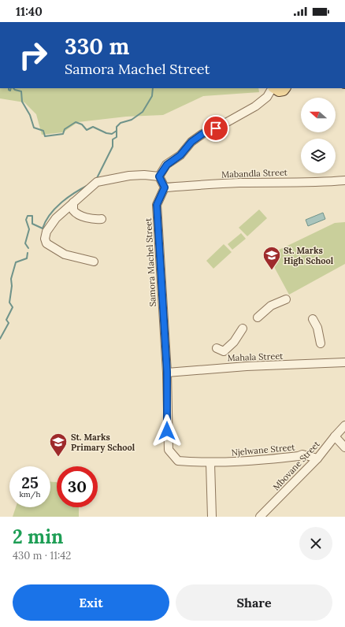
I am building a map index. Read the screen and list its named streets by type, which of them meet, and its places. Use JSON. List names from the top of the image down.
{
  "streets": {
    "street": [
      "Mabandla Street",
      "Samora Machel Street",
      "Mahala Street",
      "Njelwane Street",
      "Mbovane Street"
    ]
  },
  "crossings": [
    ["Mabandla Street", "Samora Machel Street"],
    ["Samora Machel Street", "Mahala Street"],
    ["Samora Machel Street", "Njelwane Street"],
    ["Njelwane Street", "Mbovane Street"]
  ],
  "places": {
    "school or university": ["St. Marks High School", "St. Marks Primary School"]
  },
  "north": "left",
  "page": {
    "status": "11:40",
    "turn": ["330 m", "Samora Machel Street"],
    "speed": "25 km/h",
    "limit": "30",
    "heading": ["2 min", "430 m · 11:42"],
    "buttons": ["Exit", "Share"]
  }
}
